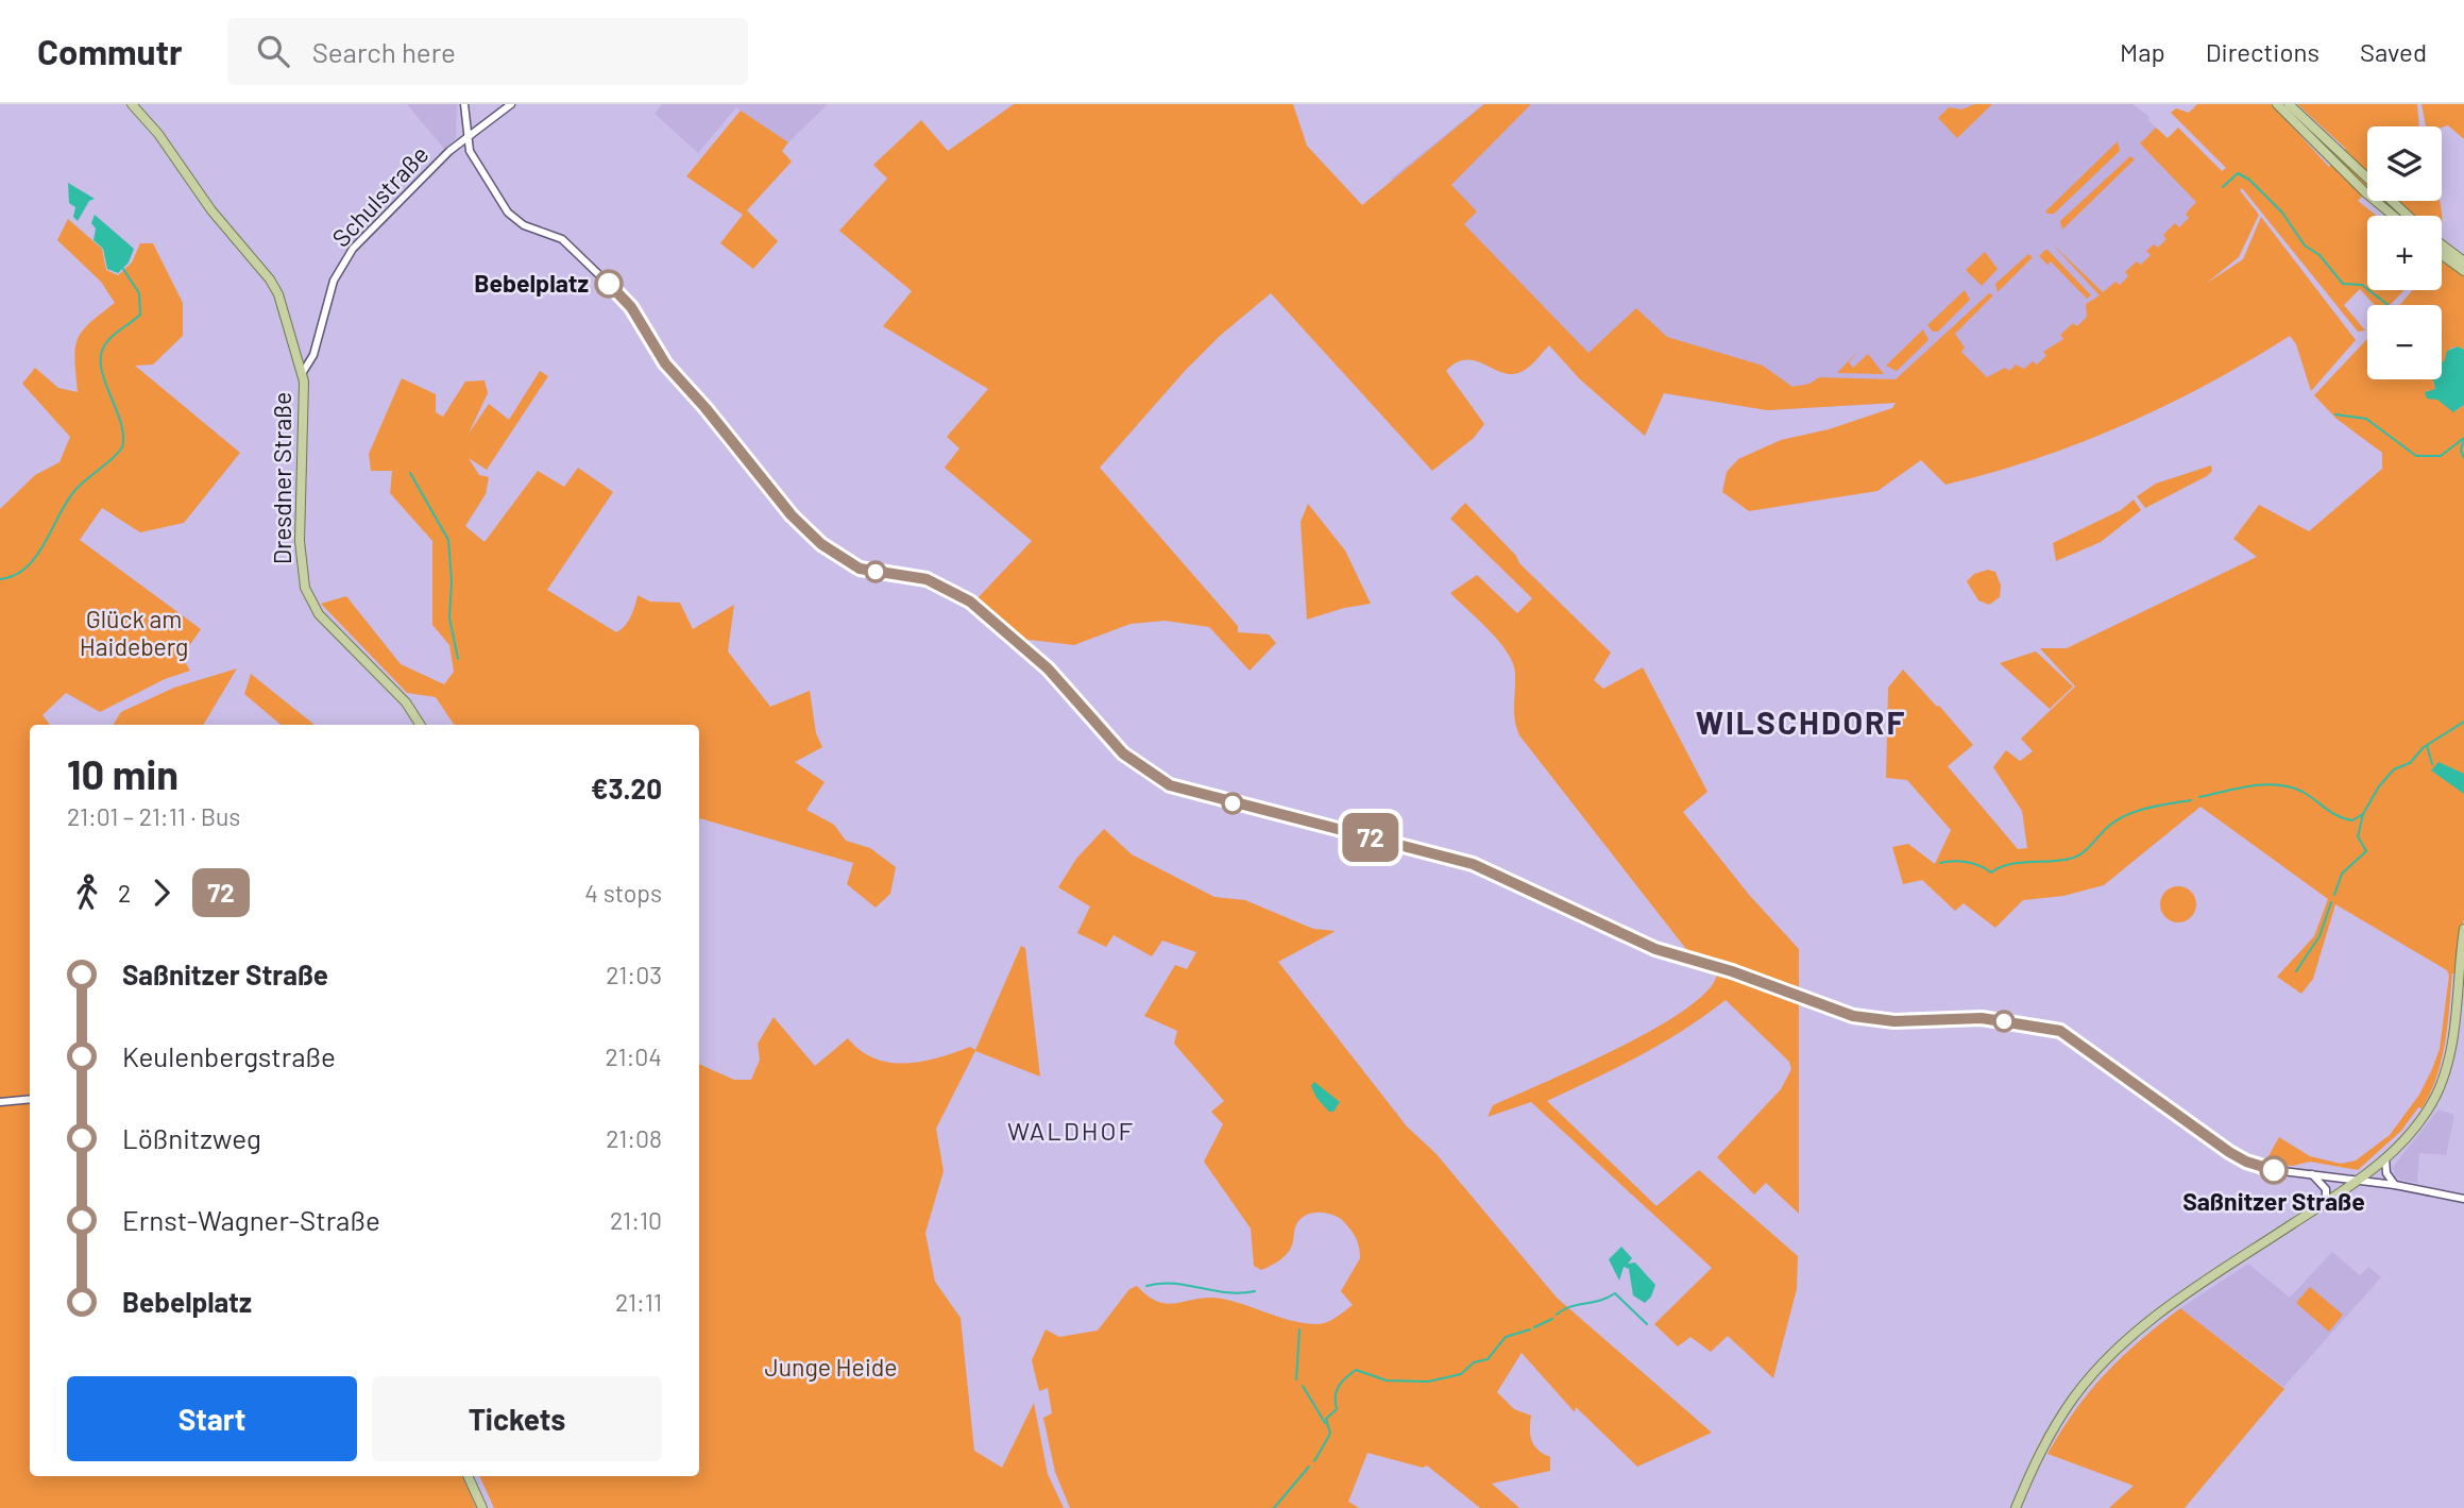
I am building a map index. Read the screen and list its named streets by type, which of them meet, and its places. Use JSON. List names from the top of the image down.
{
  "streets": {
    "main road": ["Dresdner Straße"],
    "street": ["Schulstraße"]
  },
  "crossings": [
    ["Schulstraße", "Dresdner Straße"]
  ],
  "districts": ["WILSCHDORF", "WALDHOF"],
  "parks": ["Glück am Haideberg", "Junge Heide"],
  "places": ["Bebelplatz", "Saßnitzer Straße"],
  "lines": ["bus line 72"],
  "page": {
    "header": "Commutr",
    "search": "Search here",
    "nav": ["Map", "Directions", "Saved"],
    "on_map": "72",
    "map_buttons": ["+", "−"],
    "heading": ["10 min", "21:01 – 21:11 · Bus", "€3.20"],
    "legs": ["2", "72", "4 stops"],
    "list": [
      {
        "name": "Saßnitzer Straße",
        "value": "21:03"
      },
      {
        "name": "Keulenbergstraße",
        "value": "21:04"
      },
      {
        "name": "Lößnitzweg",
        "value": "21:08"
      },
      {
        "name": "Ernst-Wagner-Straße",
        "value": "21:10"
      },
      {
        "name": "Bebelplatz",
        "value": "21:11"
      }
    ],
    "buttons": ["Start", "Tickets"]
  }
}
